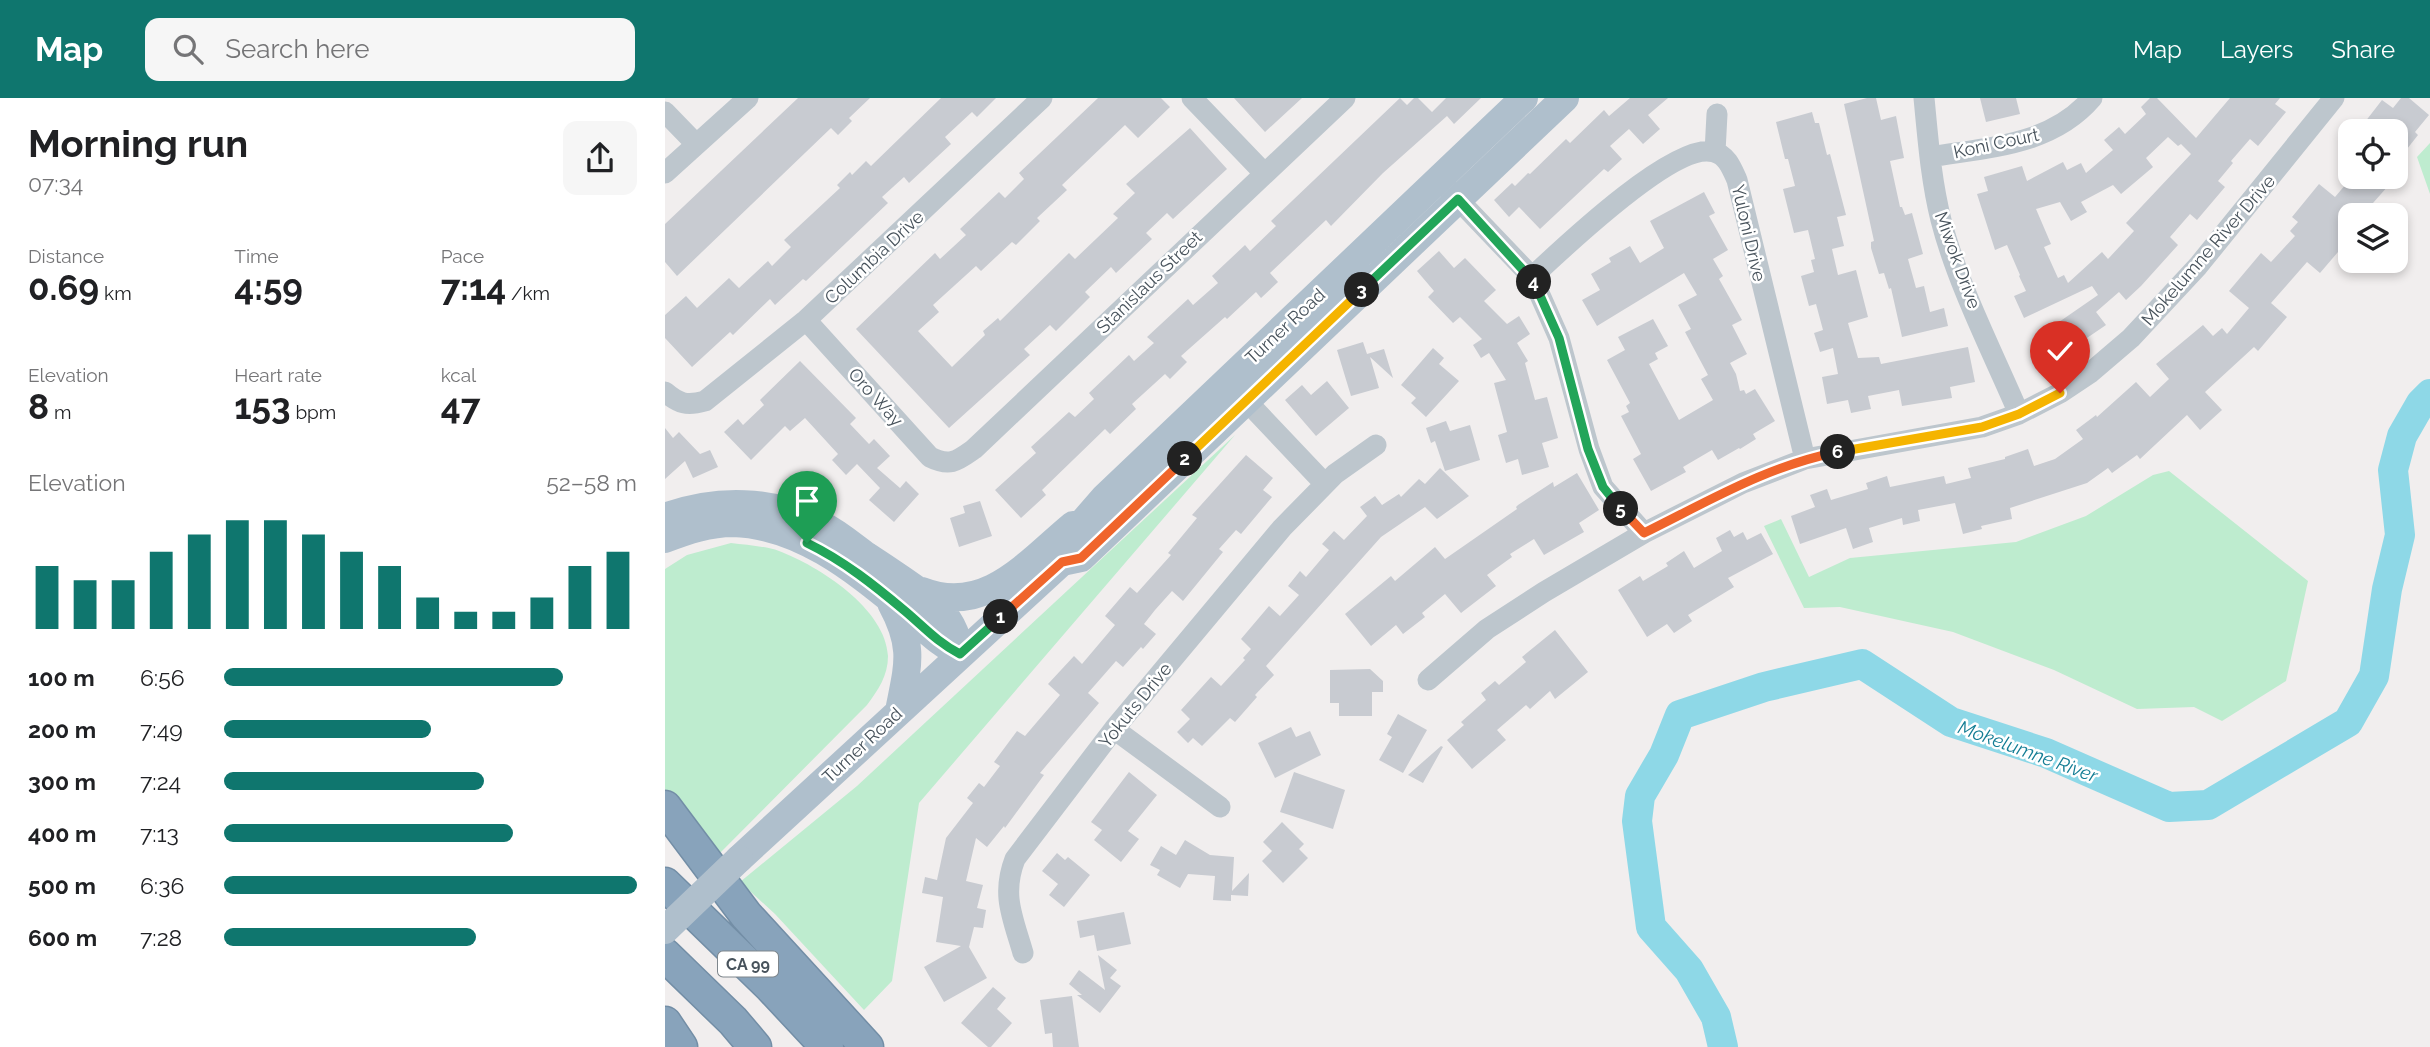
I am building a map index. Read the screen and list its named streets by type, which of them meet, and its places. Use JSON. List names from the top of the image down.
{
  "streets": {
    "highway": ["CA 99"],
    "main road": ["Turner Road"],
    "street": [
      "Koni Court",
      "Yuloni Drive",
      "Mokelumne River Drive",
      "Columbia Drive",
      "Miwok Drive",
      "Stanislaus Street",
      "Oro Way",
      "Yokuts Drive"
    ]
  },
  "crossings": [
    ["Koni Court", "Miwok Drive"],
    ["Yuloni Drive", "Mokelumne River Drive"],
    ["Mokelumne River Drive", "Miwok Drive"],
    ["Columbia Drive", "Oro Way"],
    ["Stanislaus Street", "Oro Way"]
  ],
  "water": ["Mokelumne River"],
  "page": {
    "header": "Map",
    "search": "Search here",
    "nav": ["Map", "Layers", "Share"],
    "heading": ["Morning run", "07:34"],
    "stats": [
      ["Distance", "0.69 km"],
      ["Time", "4:59"],
      ["Pace", "7:14 /km"],
      ["Elevation", "8 m"],
      ["Heart rate", "153 bpm"],
      ["kcal", "47"]
    ],
    "pins": [
      "4",
      "3",
      "6",
      "2",
      "5",
      "1"
    ],
    "chart": ["Elevation", "52–58 m"],
    "list": [
      {
        "name": "100 m",
        "note": "6:56"
      },
      {
        "name": "200 m",
        "note": "7:49"
      },
      {
        "name": "300 m",
        "note": "7:24"
      },
      {
        "name": "400 m",
        "note": "7:13"
      },
      {
        "name": "500 m",
        "note": "6:36"
      },
      {
        "name": "600 m",
        "note": "7:28"
      }
    ]
  }
}
